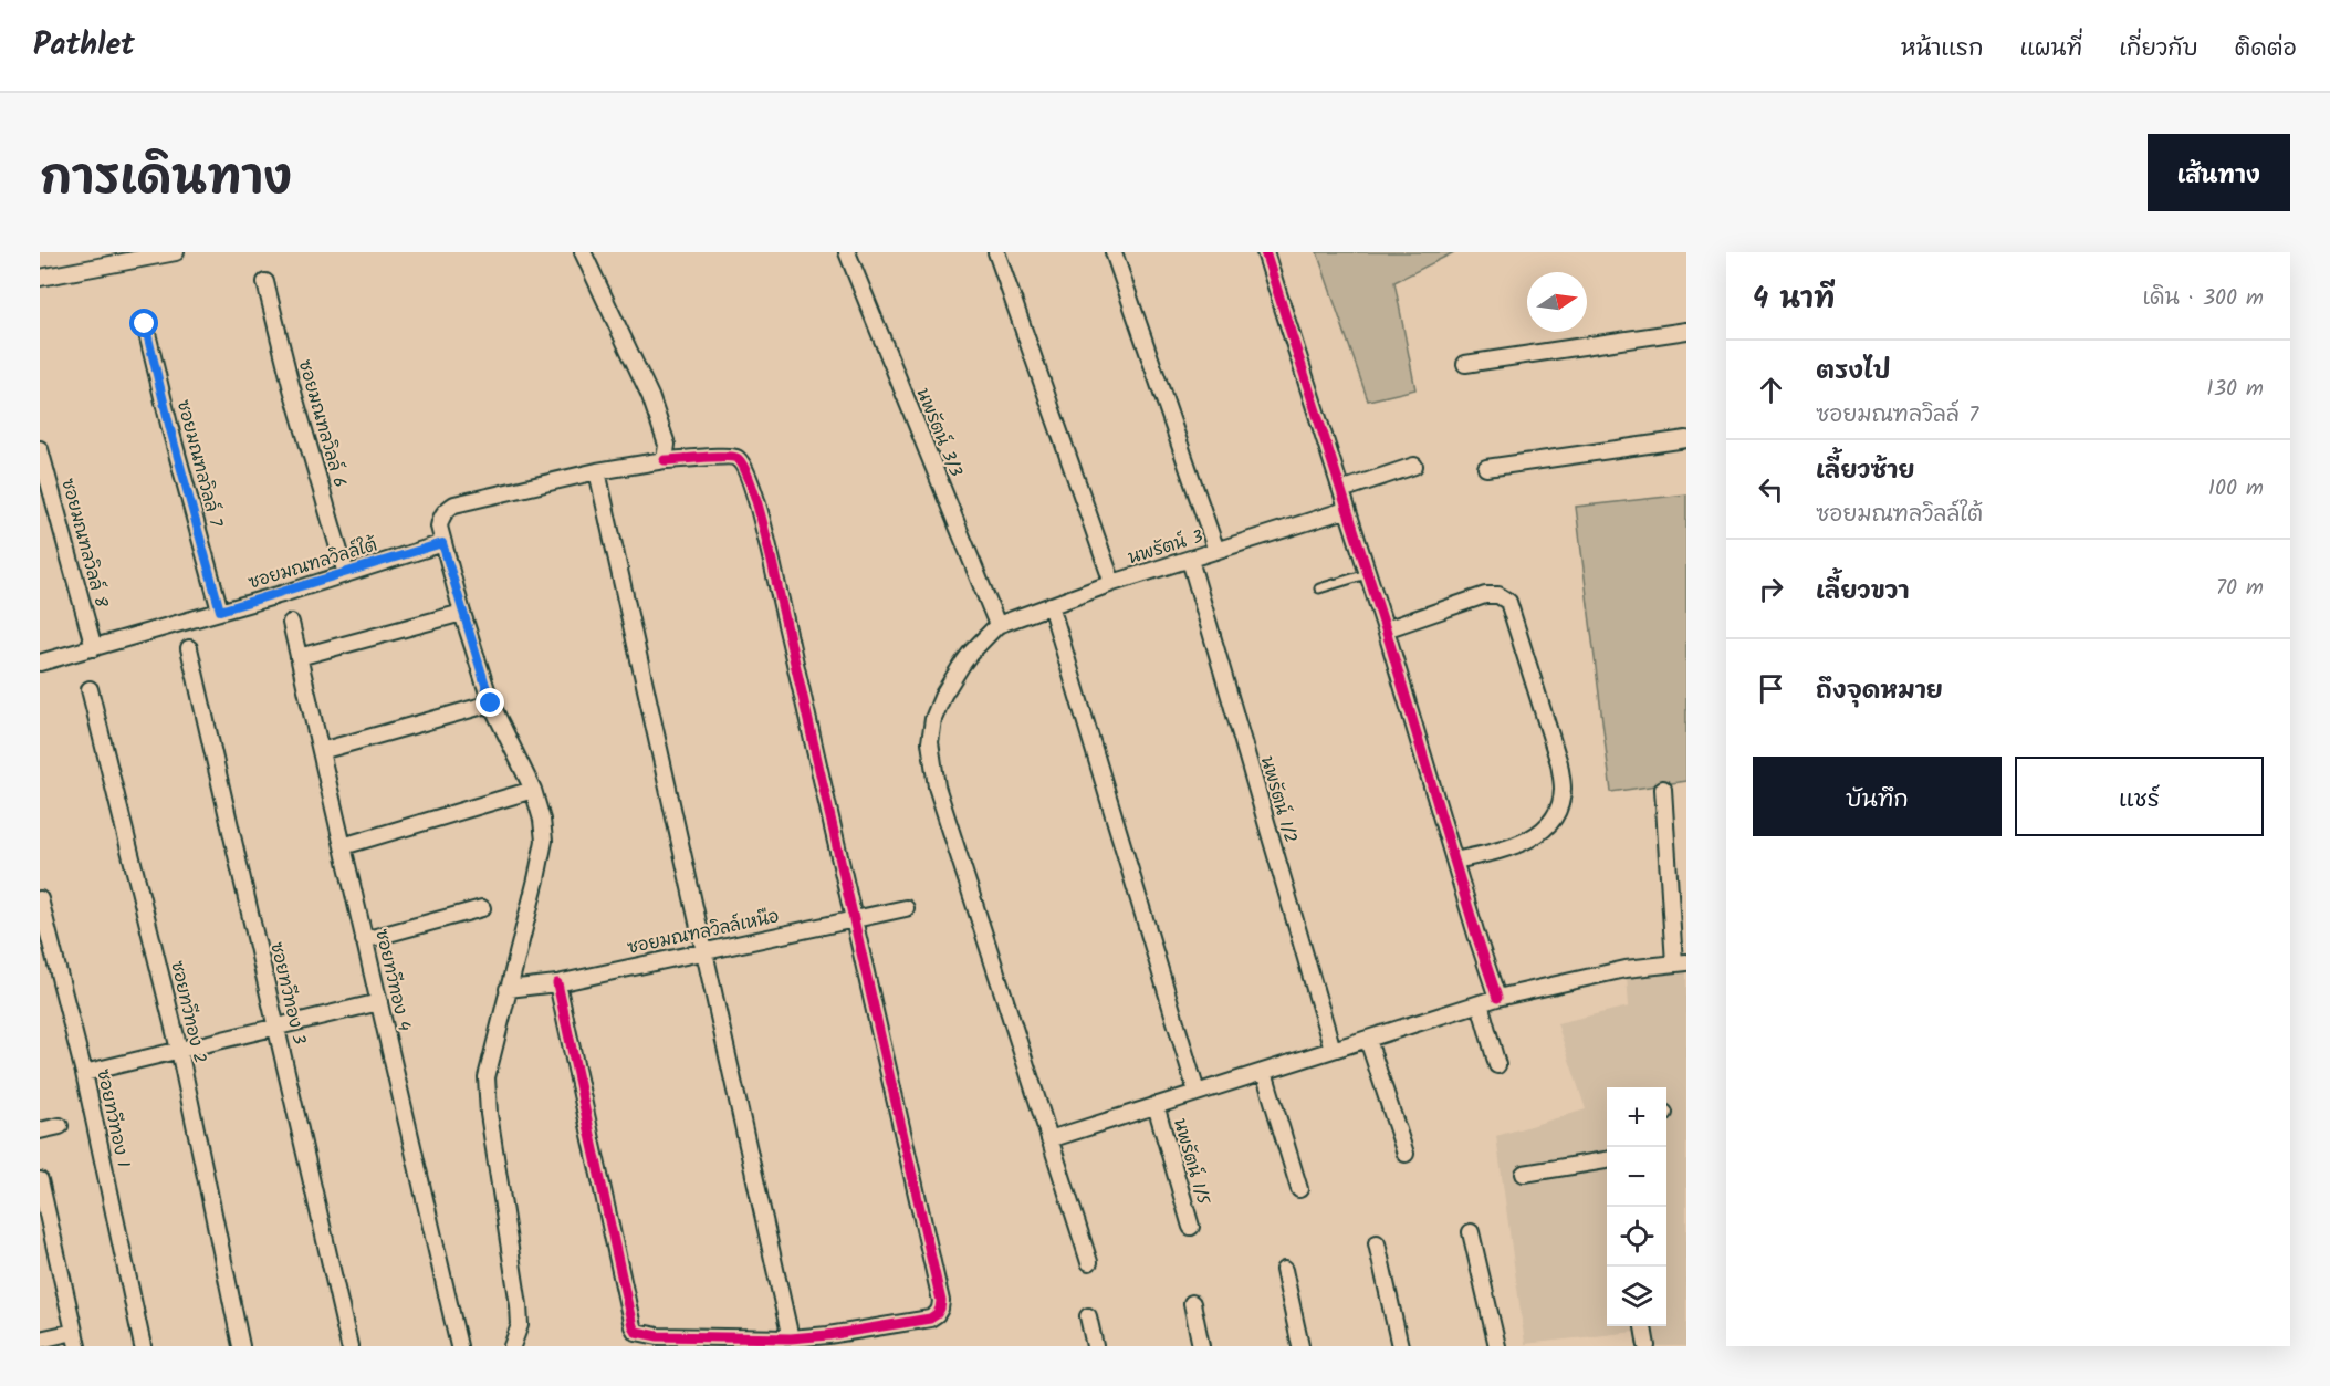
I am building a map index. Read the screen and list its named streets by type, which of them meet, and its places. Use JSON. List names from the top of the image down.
{
  "streets": {
    "street": [
      "ซอยมณฑลวิลล์ 6",
      "นพรัตน์ 3/3",
      "ซอยมณฑลวิลล์ 7",
      "ซอยมณฑลวิลล์ 8",
      "นพรัตน์ 3",
      "ซอยมณฑลวิลล์ใต้",
      "นพรัตน์ 1/2",
      "ซอยมณฑลวิลล์เหนือ",
      "ซอยทวีทอง 4",
      "ซอยทวีทอง 3",
      "ซอยทวีทอง 2",
      "ซอยทวีทอง 1",
      "นพรัตน์ 1/5"
    ]
  },
  "crossings": [
    ["ซอยมณฑลวิลล์ 6", "ซอยมณฑลวิลล์ใต้"],
    ["นพรัตน์ 3/3", "นพรัตน์ 3"],
    ["ซอยมณฑลวิลล์ 7", "ซอยมณฑลวิลล์ใต้"],
    ["ซอยมณฑลวิลล์ 8", "ซอยมณฑลวิลล์ใต้"],
    ["นพรัตน์ 3", "นพรัตน์ 1/2"]
  ],
  "north": "right",
  "page": {
    "header": "Pathlet",
    "nav": [
      "หน้าแรก",
      "แผนที่",
      "เกี่ยวกับ",
      "ติดต่อ"
    ],
    "title": "การเดินทาง",
    "buttons": [
      "เส้นทาง",
      ["บันทึก", "แชร์"]
    ],
    "heading": ["4 นาที", "เดิน · 300 m"],
    "list": [
      ["ตรงไป", "ซอยมณฑลวิลล์ 7", "130 m"],
      ["เลี้ยวซ้าย", "ซอยมณฑลวิลล์ใต้", "100 m"],
      ["เลี้ยวขวา", "70 m"],
      "ถึงจุดหมาย"
    ],
    "map_buttons": ["+", "−"]
  }
}
